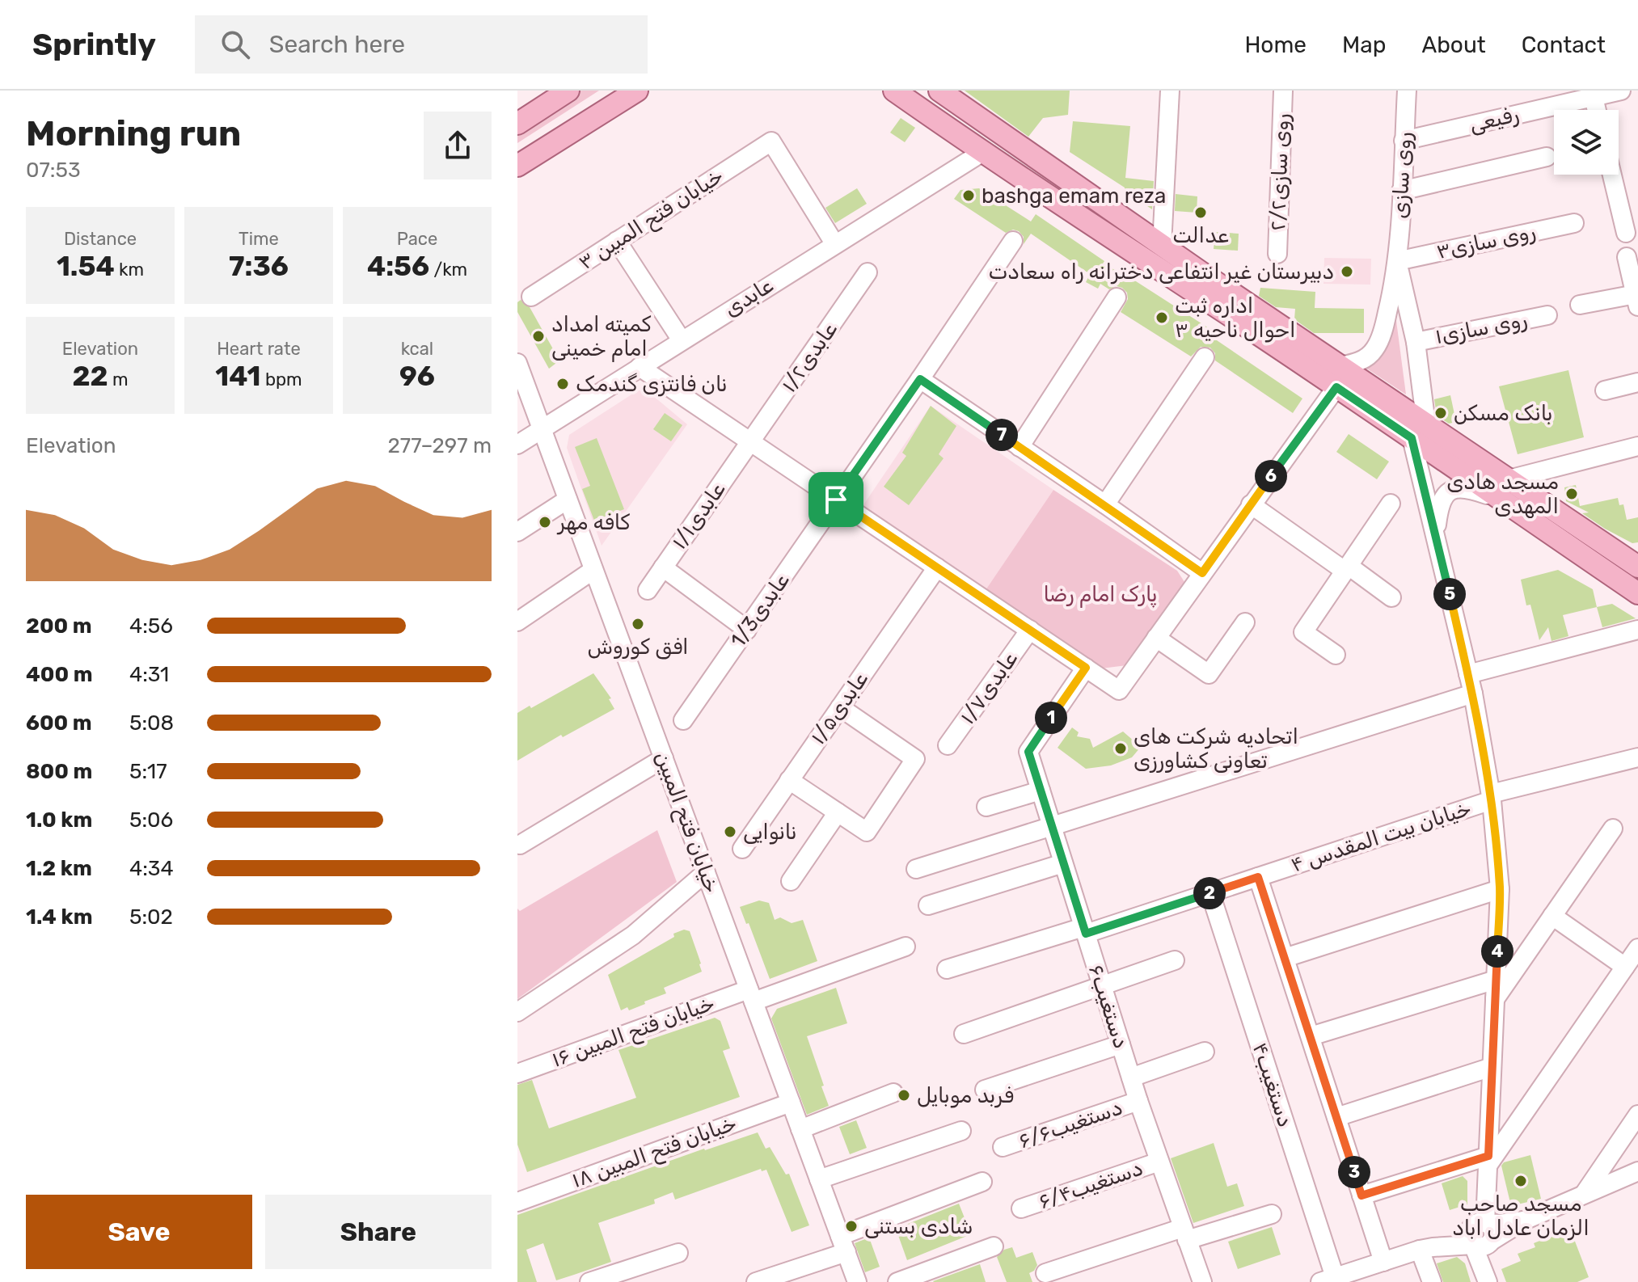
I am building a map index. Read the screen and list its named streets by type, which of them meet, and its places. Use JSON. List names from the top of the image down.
{
  "streets": {
    "street": [
      "رفیعی",
      "روی سازی۲/۲",
      "روی سازی",
      "خیابان فتح المبین ۳",
      "روی سازی۳",
      "عابدی",
      "روی سازی۱",
      "عابدی۱/۲",
      "عابدی۱/۱",
      "عابدی1/3",
      "عابدی۱/۷",
      "عابدی۱/۵",
      "خیابان فتح المبین",
      "خیابان بیت المقدس ۴",
      "دستغیب۶",
      "خیابان فتح المبین ۱۶",
      "دستغیب۴",
      "دستغیب۶/۶",
      "خیابان فتح المبین ۱۸",
      "دستغیب۶/۴"
    ]
  },
  "crossings": [
    ["رفیعی", "روی سازی"],
    ["روی سازی", "روی سازی۳"],
    ["خیابان فتح المبین ۳", "عابدی"],
    ["عابدی", "خیابان فتح المبین"],
    ["عابدی۱/۲", "عابدی۱/۱"],
    ["خیابان فتح المبین", "خیابان فتح المبین ۱۶"],
    ["خیابان فتح المبین", "خیابان فتح المبین ۱۸"],
    ["خیابان بیت المقدس ۴", "دستغیب۶"],
    ["خیابان بیت المقدس ۴", "دستغیب۴"],
    ["دستغیب۶", "دستغیب۶/۶"],
    ["دستغیب۶", "دستغیب۶/۴"]
  ],
  "parks": ["پارک امام رضا"],
  "places": [
    "bashga emam reza",
    "عدالت",
    "دبیرستان غیر انتفاعی دخترانه راه سعادت",
    "اداره ثبت احوال ناحیه ۳",
    "کمیته امداد امام خمینی",
    "نان فانتزی گندمک",
    "بانک مسکن",
    "مسجد هادی المهدی",
    "کافه مهر",
    "افق کوروش",
    "اتحادیه شرکت های تعاونی کشاورزی",
    "نانوایی",
    "فربد موبایل",
    "مسجد صاحب الزمان عادل اباد",
    "شادی بستنی"
  ],
  "page": {
    "header": "Sprintly",
    "search": "Search here",
    "nav": [
      "Home",
      "Map",
      "About",
      "Contact"
    ],
    "heading": ["Morning run", "07:53"],
    "stats": [
      ["Distance", "1.54 km"],
      ["Time", "7:36"],
      ["Pace", "4:56 /km"],
      ["Elevation", "22 m"],
      ["Heart rate", "141 bpm"],
      ["kcal", "96"]
    ],
    "pins": [
      "7",
      "6",
      "5",
      "1",
      "2",
      "4",
      "3"
    ],
    "chart": ["Elevation", "277–297 m"],
    "list": [
      {
        "name": "200 m",
        "note": "4:56"
      },
      {
        "name": "400 m",
        "note": "4:31"
      },
      {
        "name": "600 m",
        "note": "5:08"
      },
      {
        "name": "800 m",
        "note": "5:17"
      },
      {
        "name": "1.0 km",
        "note": "5:06"
      },
      {
        "name": "1.2 km",
        "note": "4:34"
      },
      {
        "name": "1.4 km",
        "note": "5:02"
      }
    ],
    "buttons": ["Save", "Share"]
  }
}
